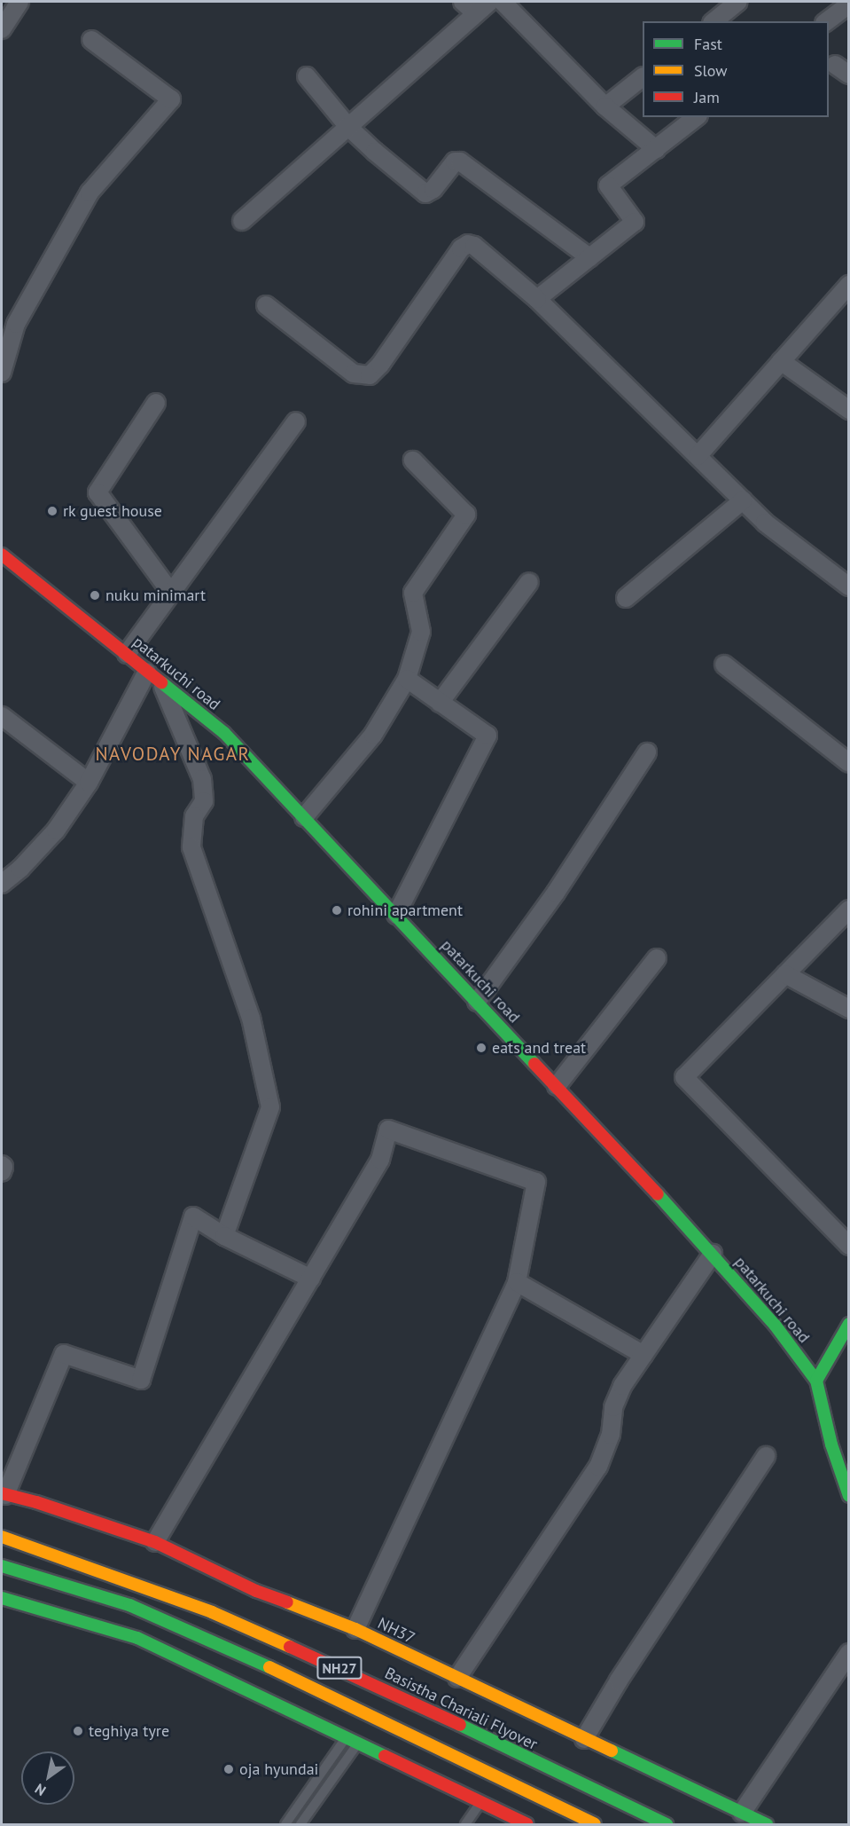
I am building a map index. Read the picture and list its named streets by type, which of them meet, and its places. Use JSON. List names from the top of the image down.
{
  "streets": {
    "main road": [
      "patarkuchi road",
      "NH37",
      "NH27",
      "Basistha Chariali Flyover"
    ]
  },
  "districts": ["NAVODAY NAGAR"],
  "places": [
    "rk guest house",
    "nuku minimart",
    "rohini apartment",
    "eats and treat",
    "teghiya tyre",
    "oja hyundai"
  ],
  "legend": ["Fast", "Slow", "Jam"],
  "north": "bottom left"
}
